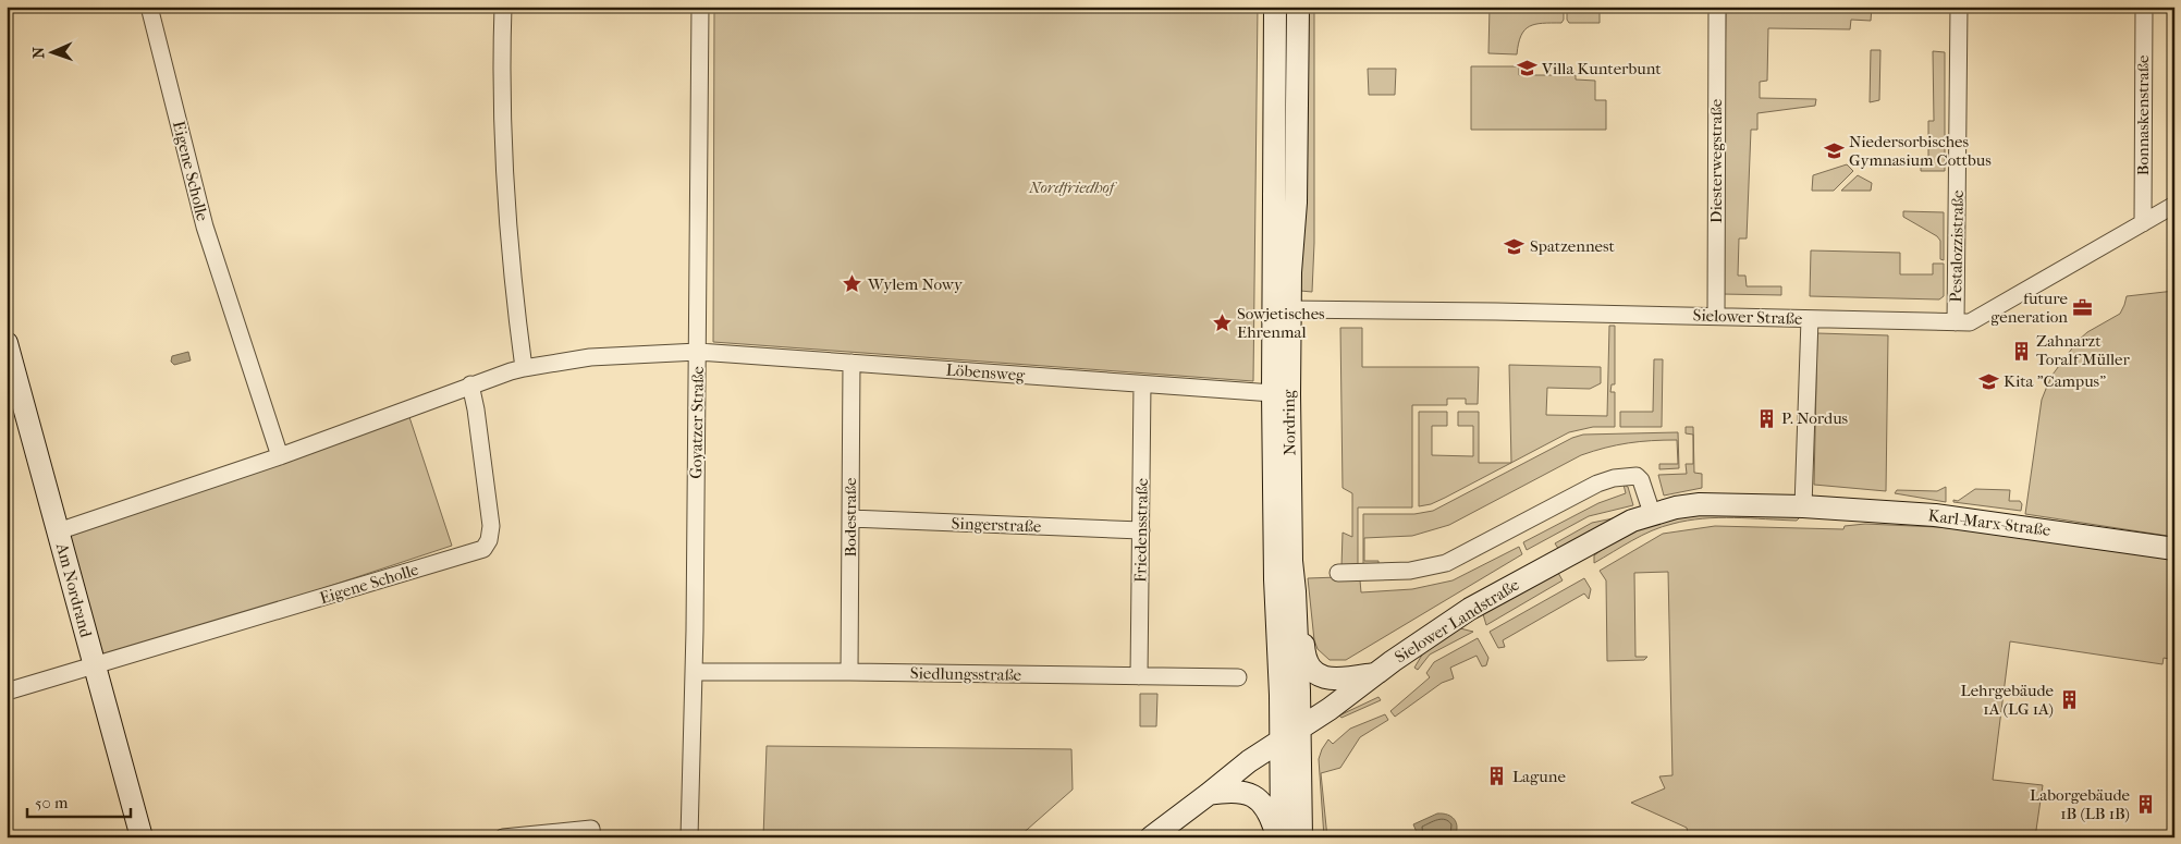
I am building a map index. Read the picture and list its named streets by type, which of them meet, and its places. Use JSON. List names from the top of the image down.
{
  "streets": {
    "main road": [
      "Nordring",
      "Karl-Marx-Straße",
      "Am Nordrand",
      "Sielower Landstraße"
    ],
    "street": [
      "Bonnaskenstraße",
      "Diesterwegstraße",
      "Eigene Scholle",
      "Pestalozzistraße",
      "Sielower Straße",
      "Löbensweg",
      "Goyatzer Straße",
      "Bodestraße",
      "Singerstraße",
      "Friedensstraße",
      "Siedlungsstraße"
    ]
  },
  "crossings": [
    ["Bonnaskenstraße", "Sielower Straße"],
    ["Diesterwegstraße", "Sielower Straße"],
    ["Eigene Scholle", "Am Nordrand"],
    ["Pestalozzistraße", "Sielower Straße"],
    ["Sielower Straße", "Nordring"],
    ["Löbensweg", "Goyatzer Straße"],
    ["Löbensweg", "Nordring"],
    ["Löbensweg", "Bodestraße"],
    ["Löbensweg", "Friedensstraße"],
    ["Goyatzer Straße", "Siedlungsstraße"],
    ["Nordring", "Sielower Landstraße"],
    ["Bodestraße", "Singerstraße"],
    ["Bodestraße", "Siedlungsstraße"],
    ["Karl-Marx-Straße", "Sielower Landstraße"],
    ["Singerstraße", "Friedensstraße"],
    ["Friedensstraße", "Siedlungsstraße"]
  ],
  "parks": ["Nordfriedhof"],
  "places": {
    "school or university": [
      "Villa Kunterbunt",
      "Niedersorbisches Gymnasium Cottbus",
      "Spatzennest",
      "Kita \"Campus\""
    ],
    "place": ["Wylem Nowy", "Sowjetisches Ehrenmal"],
    "office": ["future generation"],
    "building": [
      "Zahnarzt Toralf Müller",
      "P. Nordus",
      "Lehrgebäude 1A (LG 1A)",
      "Lagune",
      "Laborgebäude 1B (LB 1B)"
    ]
  },
  "scale_bar": "50 m",
  "north": "left"
}
